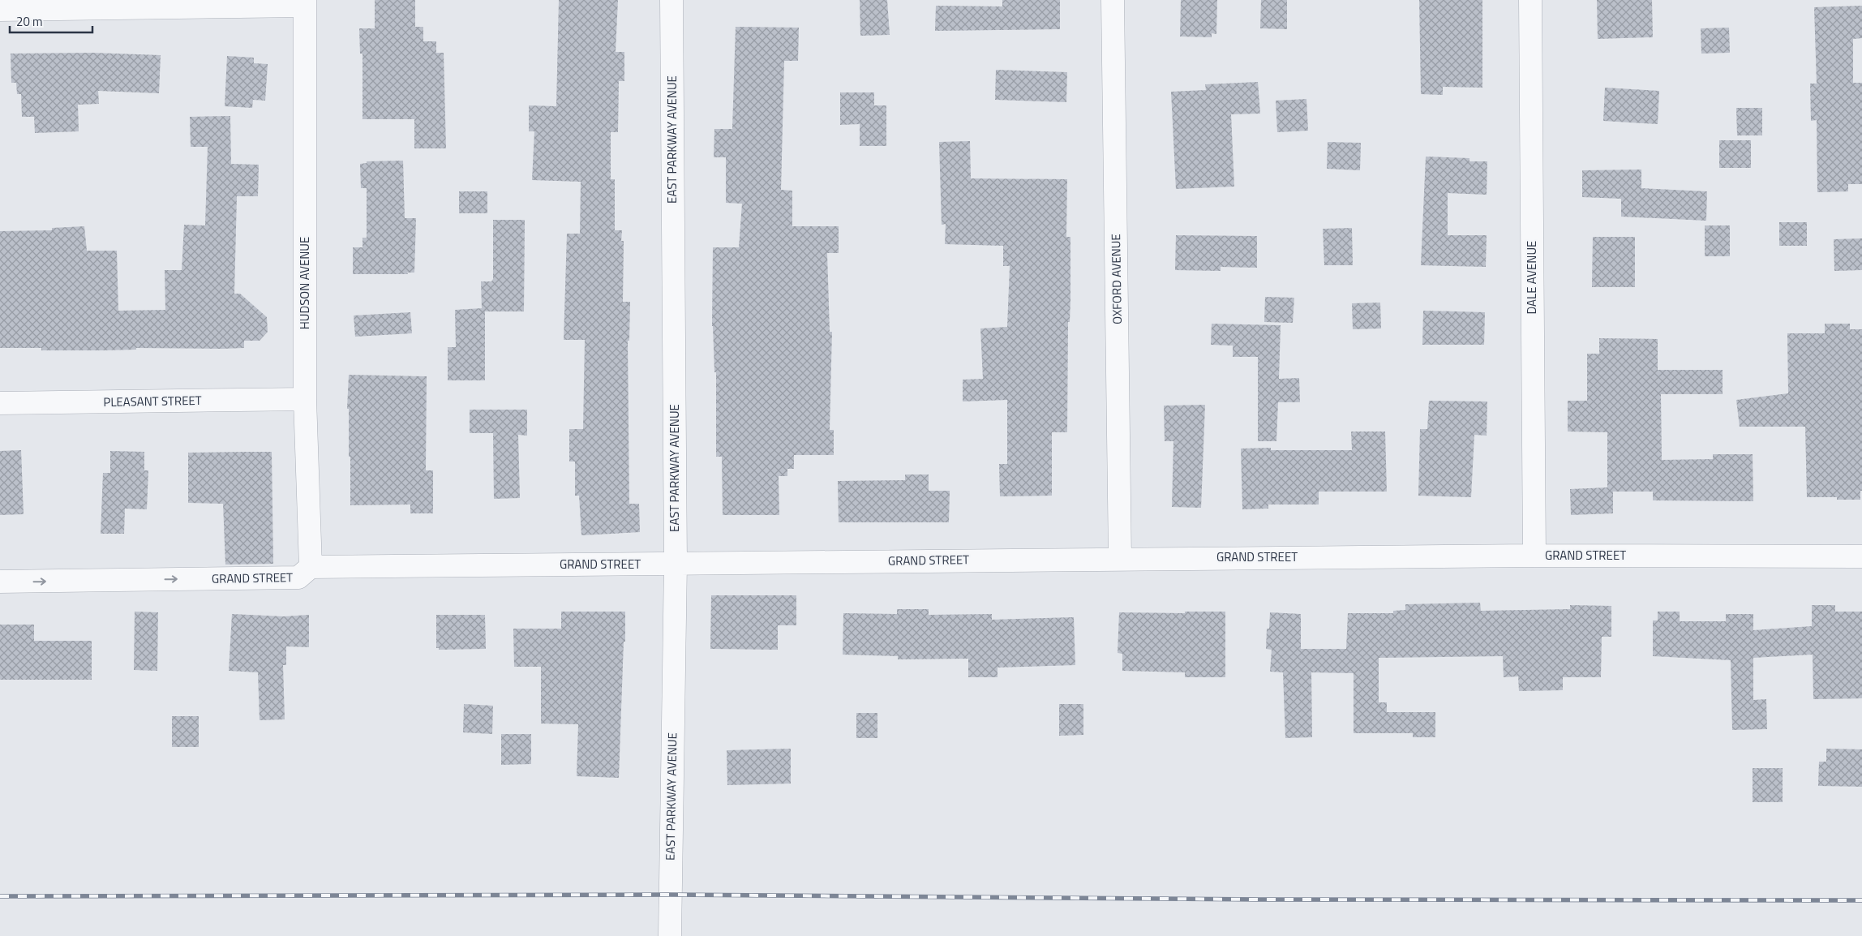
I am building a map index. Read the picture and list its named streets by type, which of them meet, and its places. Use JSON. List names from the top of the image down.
{
  "streets": {
    "street": [
      "EAST PARKWAY AVENUE",
      "DALE AVENUE",
      "OXFORD AVENUE",
      "HUDSON AVENUE",
      "PLEASANT STREET",
      "GRAND STREET"
    ]
  },
  "crossings": [
    ["EAST PARKWAY AVENUE", "GRAND STREET"],
    ["DALE AVENUE", "GRAND STREET"],
    ["OXFORD AVENUE", "GRAND STREET"],
    ["HUDSON AVENUE", "PLEASANT STREET"],
    ["HUDSON AVENUE", "GRAND STREET"]
  ],
  "scale_bar": "20 m"
}
